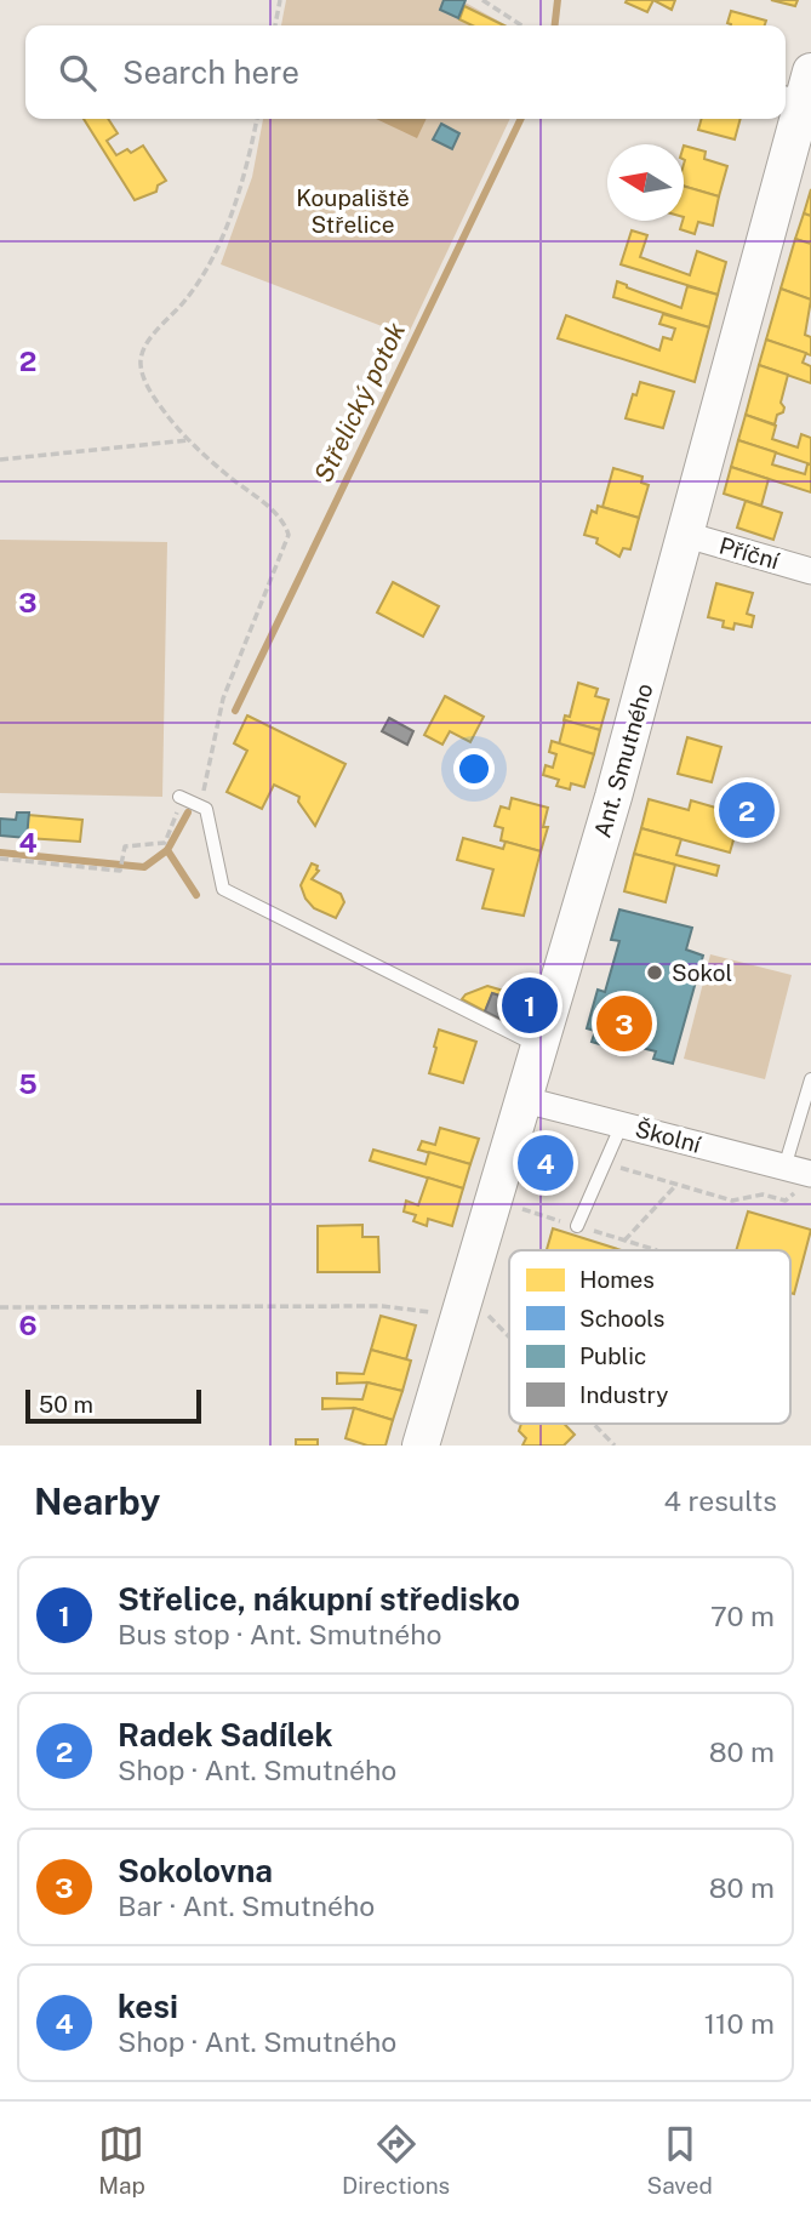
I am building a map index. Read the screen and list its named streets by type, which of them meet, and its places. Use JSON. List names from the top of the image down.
{
  "streets": {
    "street": ["Příční", "Ant. Smutného", "Školní"]
  },
  "crossings": [
    ["Příční", "Ant. Smutného"],
    ["Ant. Smutného", "Školní"]
  ],
  "water": ["Střelický potok"],
  "parks": ["Koupaliště Střelice"],
  "places": ["Sokol"],
  "legend": [
    "Homes",
    "Schools",
    "Public",
    "Industry"
  ],
  "scale_bar": "50 m",
  "north": "left",
  "page": {
    "search": "Search here",
    "pins": [
      "2",
      "1",
      "3",
      "4"
    ],
    "scale": "50 m",
    "heading": ["Nearby", "4 results"],
    "list": [
      {
        "mark": "1",
        "name": "Střelice, nákupní středisko",
        "note": "Bus stop · Ant. Smutného",
        "value": "70 m"
      },
      {
        "mark": "2",
        "name": "Radek Sadílek",
        "note": "Shop · Ant. Smutného",
        "value": "80 m"
      },
      {
        "mark": "3",
        "name": "Sokolovna",
        "note": "Bar · Ant. Smutného",
        "value": "80 m"
      },
      {
        "mark": "4",
        "name": "kesi",
        "note": "Shop · Ant. Smutného",
        "value": "110 m"
      }
    ],
    "nav": ["Map", "Directions", "Saved"]
  },
  "grid": {
    "rows": [
      "2",
      "3",
      "4",
      "5",
      "6"
    ]
  }
}
